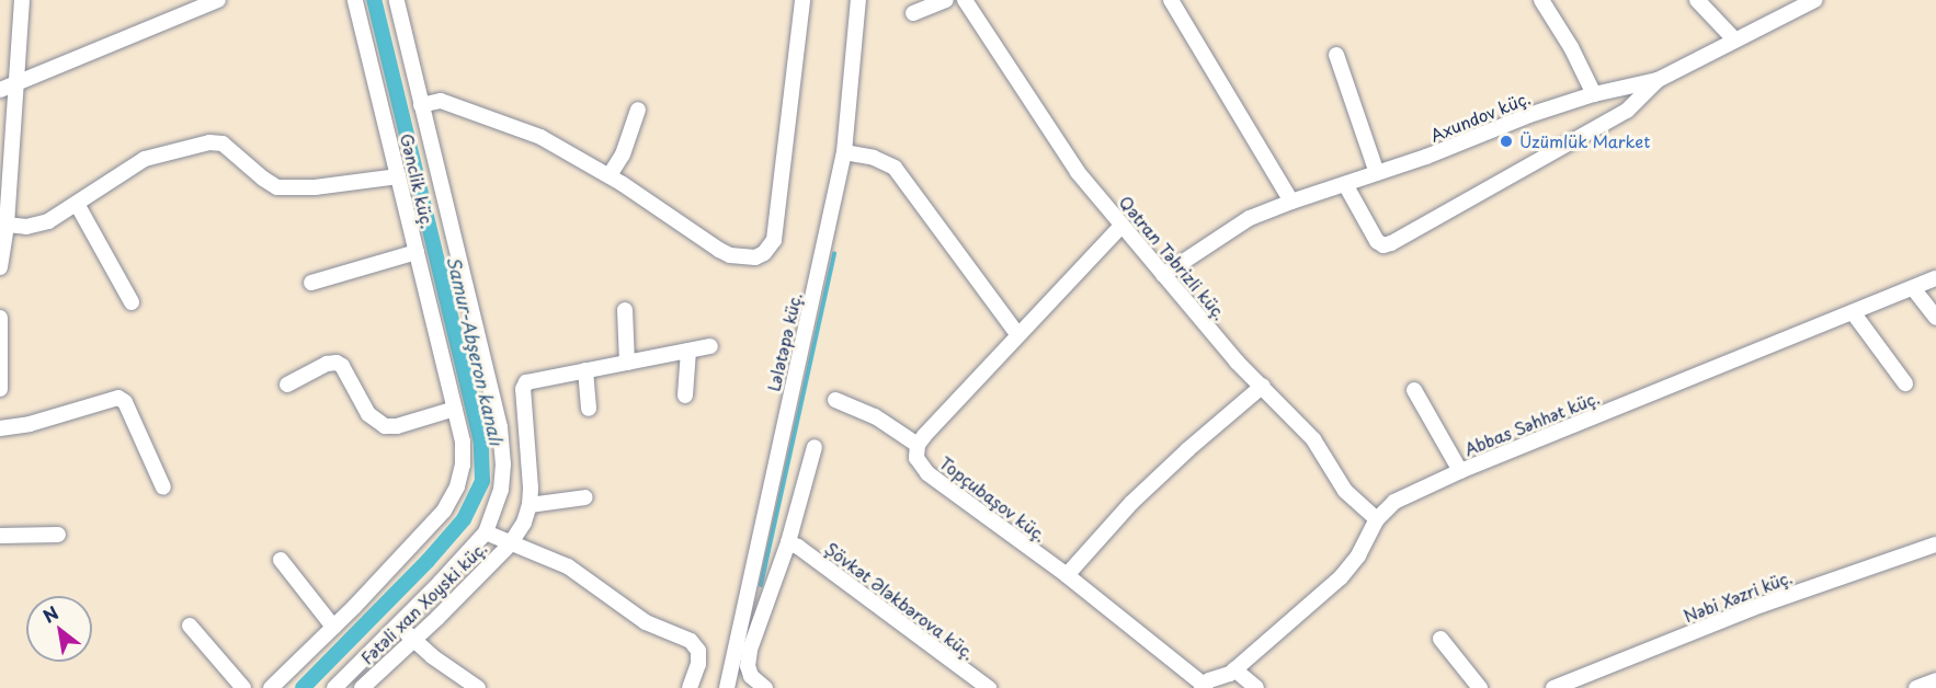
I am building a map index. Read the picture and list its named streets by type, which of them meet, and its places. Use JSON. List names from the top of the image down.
{
  "streets": {
    "street": [
      "Axundov küç.",
      "Gənclik küç.",
      "Qətran Təbrizli küç.",
      "Lələtəpə küç.",
      "Abbas Səhhət küç.",
      "Topçubaşov küç.",
      "Nəbi Xəzri küç.",
      "Şövkət Ələkbərova küç.",
      "Fətəli xan Xoyski küç."
    ]
  },
  "crossings": [
    ["Axundov küç.", "Qətran Təbrizli küç."],
    ["Qətran Təbrizli küç.", "Abbas Səhhət küç."],
    ["Abbas Səhhət küç.", "Topçubaşov küç."]
  ],
  "water": ["Samur-Abşeron kanalı"],
  "places": ["Üzümlük Market"],
  "north": "top left"
}
